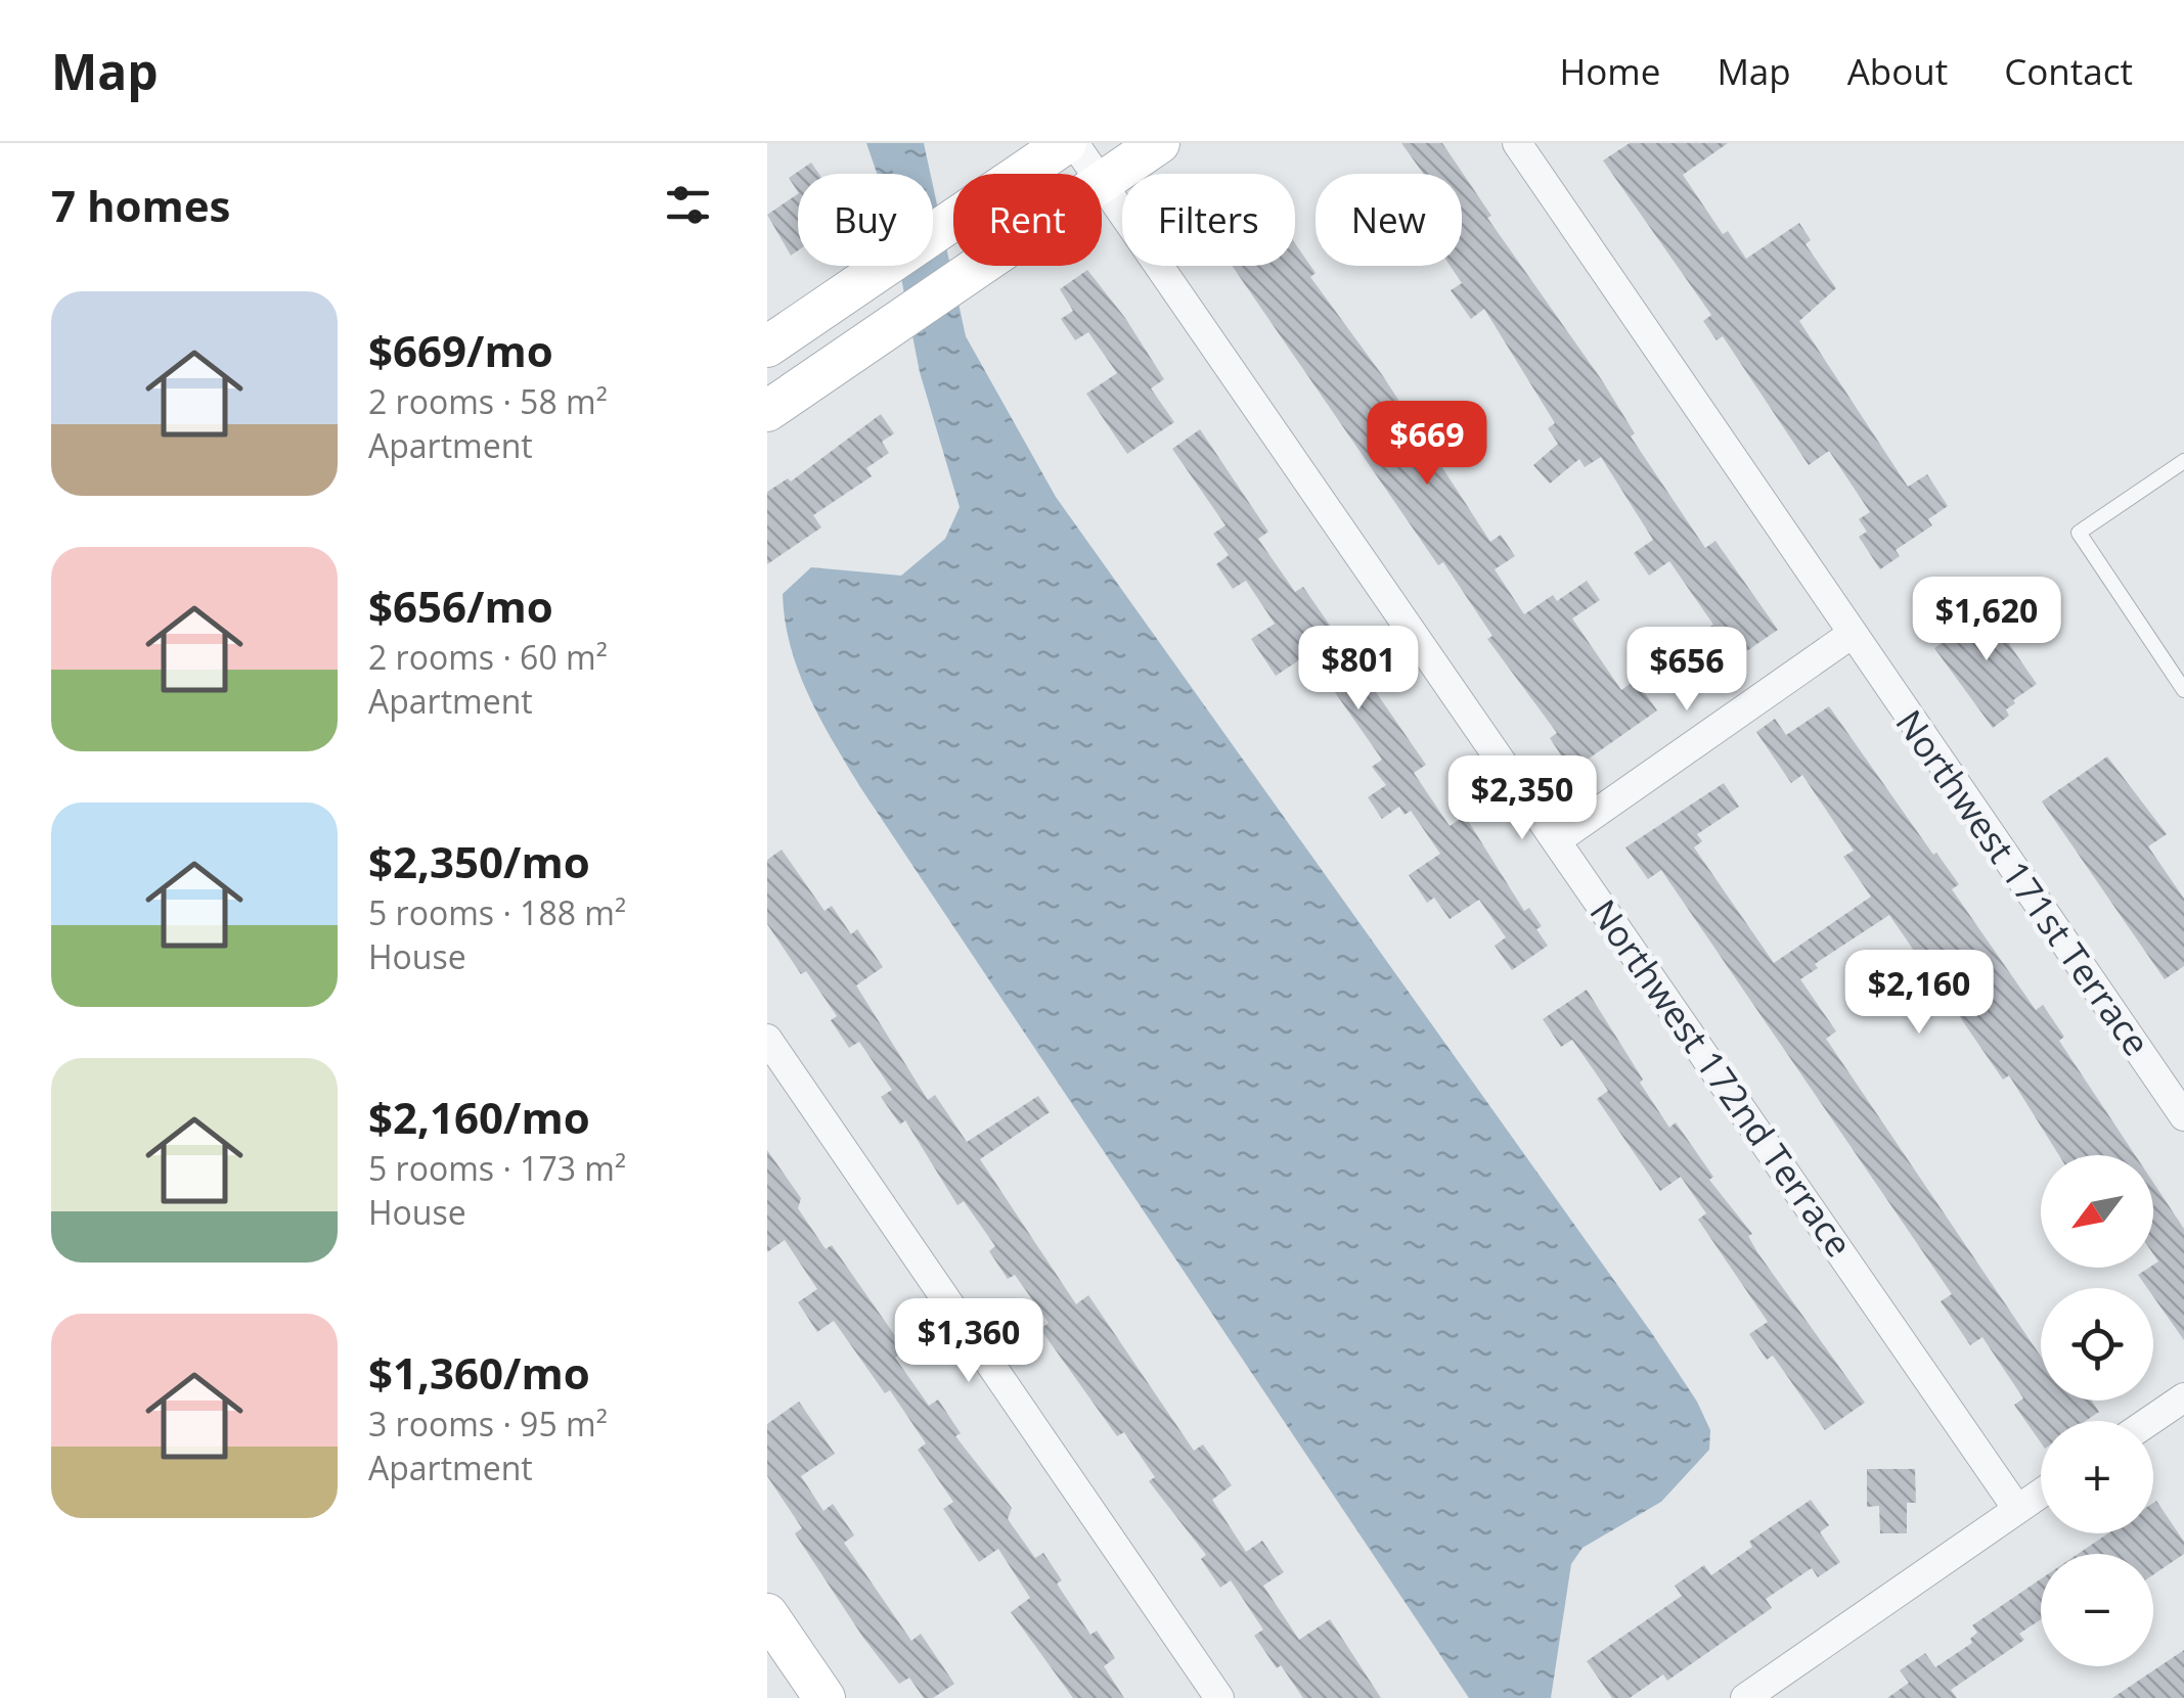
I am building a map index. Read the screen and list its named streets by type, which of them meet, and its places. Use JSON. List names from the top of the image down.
{
  "streets": {
    "street": ["Northwest 171st Terrace", "Northwest 172nd Terrace"]
  },
  "north": "bottom left",
  "page": {
    "header": "Map",
    "nav": [
      "Home",
      "Map",
      "About",
      "Contact"
    ],
    "heading": "7 homes",
    "chip": [
      "Buy",
      "Rent",
      "Filters",
      "New"
    ],
    "list": [
      {
        "name": "$669/mo",
        "note": "2 rooms · 58 m² · Apartment"
      },
      {
        "name": "$656/mo",
        "note": "2 rooms · 60 m² · Apartment"
      },
      {
        "name": "$2,350/mo",
        "note": "5 rooms · 188 m² · House"
      },
      {
        "name": "$2,160/mo",
        "note": "5 rooms · 173 m² · House"
      },
      {
        "name": "$1,360/mo",
        "note": "3 rooms · 95 m² · Apartment"
      }
    ],
    "price": [
      "$669",
      "$1,620",
      "$801",
      "$656",
      "$2,350",
      "$2,160",
      "$1,360"
    ],
    "map_buttons": ["+", "−"]
  }
}
